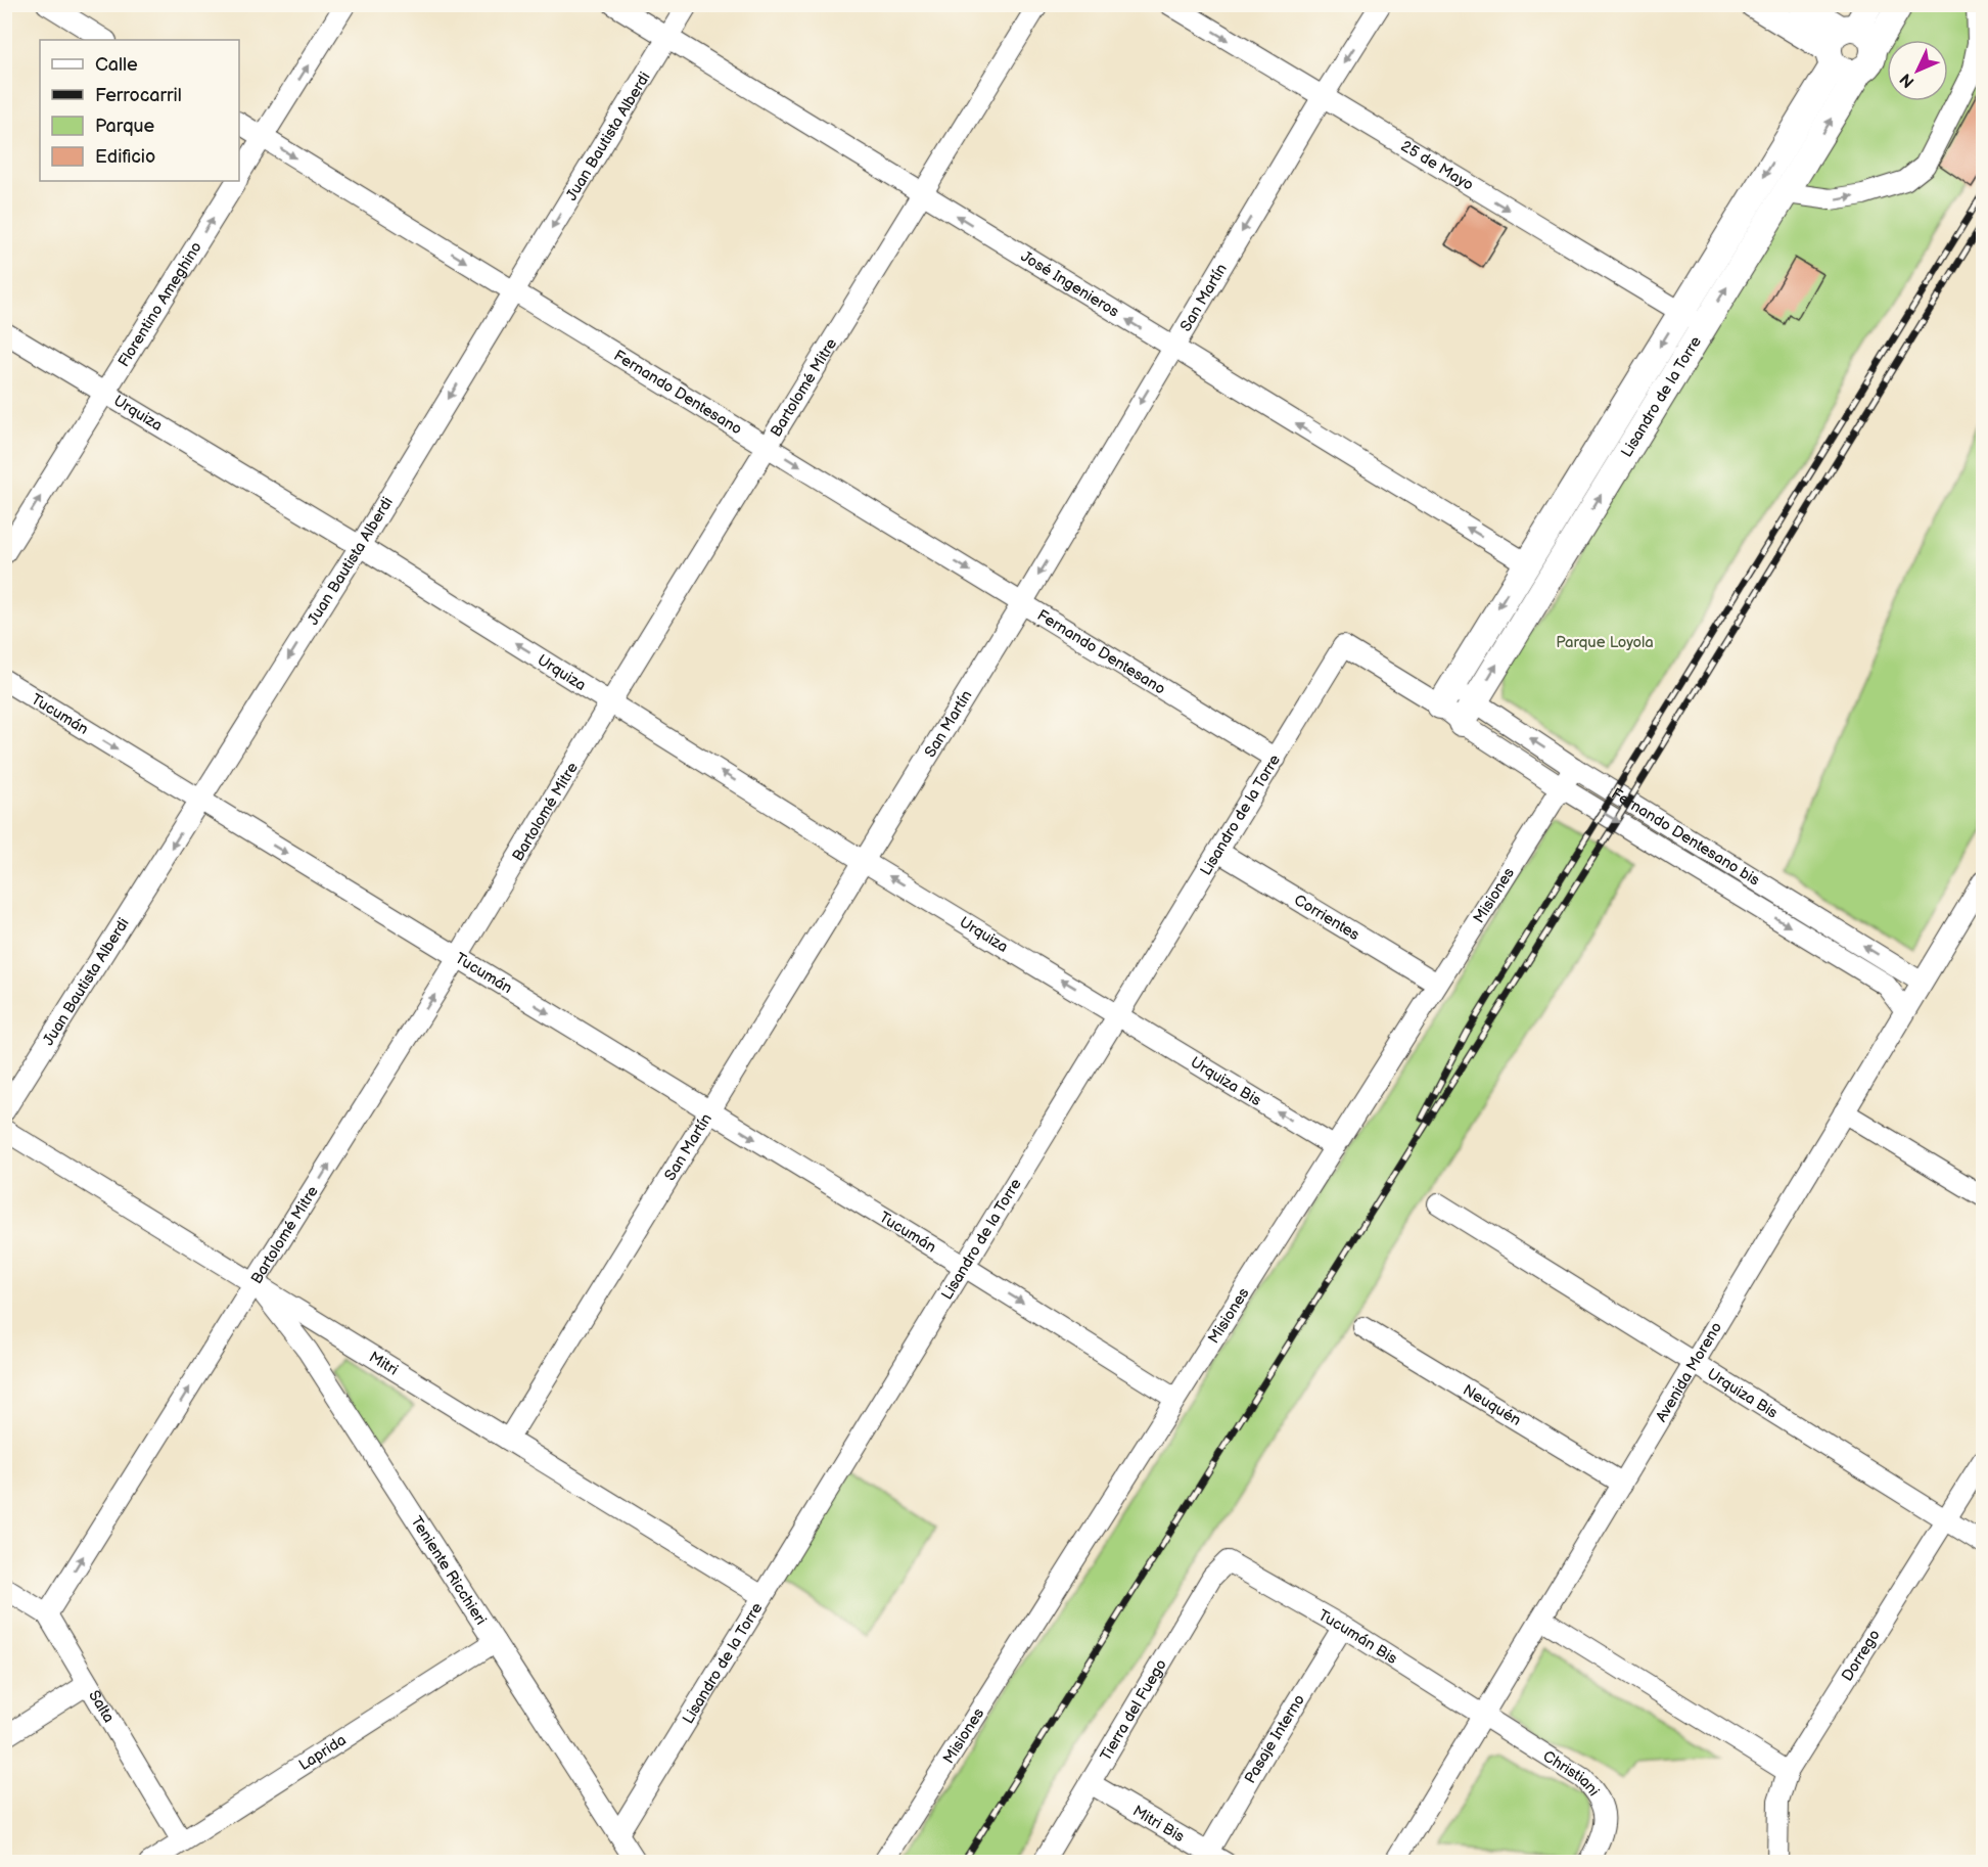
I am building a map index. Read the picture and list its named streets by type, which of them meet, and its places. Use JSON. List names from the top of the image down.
{
  "streets": {
    "street": [
      "Juan Bautista Alberdi",
      "25 de Mayo",
      "José Ingenieros",
      "San Martín",
      "Florentino Ameghino",
      "Bartolomé Mitre",
      "Fernando Dentesano",
      "Lisandro de la Torre",
      "Urquiza",
      "Tucumán",
      "Fernando Dentesano bis",
      "Misiones",
      "Corrientes",
      "Urquiza Bis",
      "Mitri",
      "Avenida Moreno",
      "Neuquén",
      "Teniente Ricchieri",
      "Tucumán Bis",
      "Dorrego",
      "Salta",
      "Tierra del Fuego",
      "Pasaje Interno",
      "Laprida",
      "Christiani",
      "Mitri Bis"
    ]
  },
  "crossings": [
    ["Juan Bautista Alberdi", "José Ingenieros"],
    ["Juan Bautista Alberdi", "Fernando Dentesano"],
    ["Juan Bautista Alberdi", "Urquiza"],
    ["Juan Bautista Alberdi", "Tucumán"],
    ["25 de Mayo", "San Martín"],
    ["25 de Mayo", "Lisandro de la Torre"],
    ["José Ingenieros", "San Martín"],
    ["José Ingenieros", "Bartolomé Mitre"],
    ["José Ingenieros", "Lisandro de la Torre"],
    ["San Martín", "Fernando Dentesano"],
    ["San Martín", "Urquiza"],
    ["San Martín", "Tucumán"],
    ["San Martín", "Mitri"],
    ["Florentino Ameghino", "Fernando Dentesano"],
    ["Florentino Ameghino", "Urquiza"],
    ["Bartolomé Mitre", "Fernando Dentesano"],
    ["Bartolomé Mitre", "Urquiza"],
    ["Bartolomé Mitre", "Tucumán"],
    ["Bartolomé Mitre", "Mitri"],
    ["Bartolomé Mitre", "Teniente Ricchieri"],
    ["Bartolomé Mitre", "Salta"],
    ["Fernando Dentesano", "Lisandro de la Torre"],
    ["Lisandro de la Torre", "Urquiza"],
    ["Lisandro de la Torre", "Tucumán"],
    ["Lisandro de la Torre", "Fernando Dentesano bis"],
    ["Lisandro de la Torre", "Corrientes"],
    ["Lisandro de la Torre", "Urquiza Bis"],
    ["Lisandro de la Torre", "Mitri"],
    ["Lisandro de la Torre", "Teniente Ricchieri"],
    ["Urquiza", "Urquiza Bis"],
    ["Fernando Dentesano bis", "Misiones"],
    ["Fernando Dentesano bis", "Avenida Moreno"],
    ["Misiones", "Corrientes"],
    ["Misiones", "Urquiza Bis"],
    ["Urquiza Bis", "Avenida Moreno"],
    ["Urquiza Bis", "Dorrego"],
    ["Mitri", "Teniente Ricchieri"],
    ["Avenida Moreno", "Neuquén"],
    ["Avenida Moreno", "Tucumán Bis"],
    ["Avenida Moreno", "Christiani"],
    ["Teniente Ricchieri", "Laprida"],
    ["Tucumán Bis", "Tierra del Fuego"],
    ["Tucumán Bis", "Pasaje Interno"],
    ["Tucumán Bis", "Christiani"],
    ["Salta", "Laprida"],
    ["Tierra del Fuego", "Mitri Bis"],
    ["Pasaje Interno", "Mitri Bis"]
  ],
  "one_way": [
    "Juan Bautista Alberdi",
    "25 de Mayo",
    "José Ingenieros",
    "San Martín",
    "Florentino Ameghino",
    "Bartolomé Mitre",
    "Fernando Dentesano",
    "Urquiza",
    "Tucumán"
  ],
  "parks": ["Parque Loyola"],
  "legend": [
    "Calle",
    "Ferrocarril",
    "Parque",
    "Edificio"
  ],
  "north": "bottom left"
}
